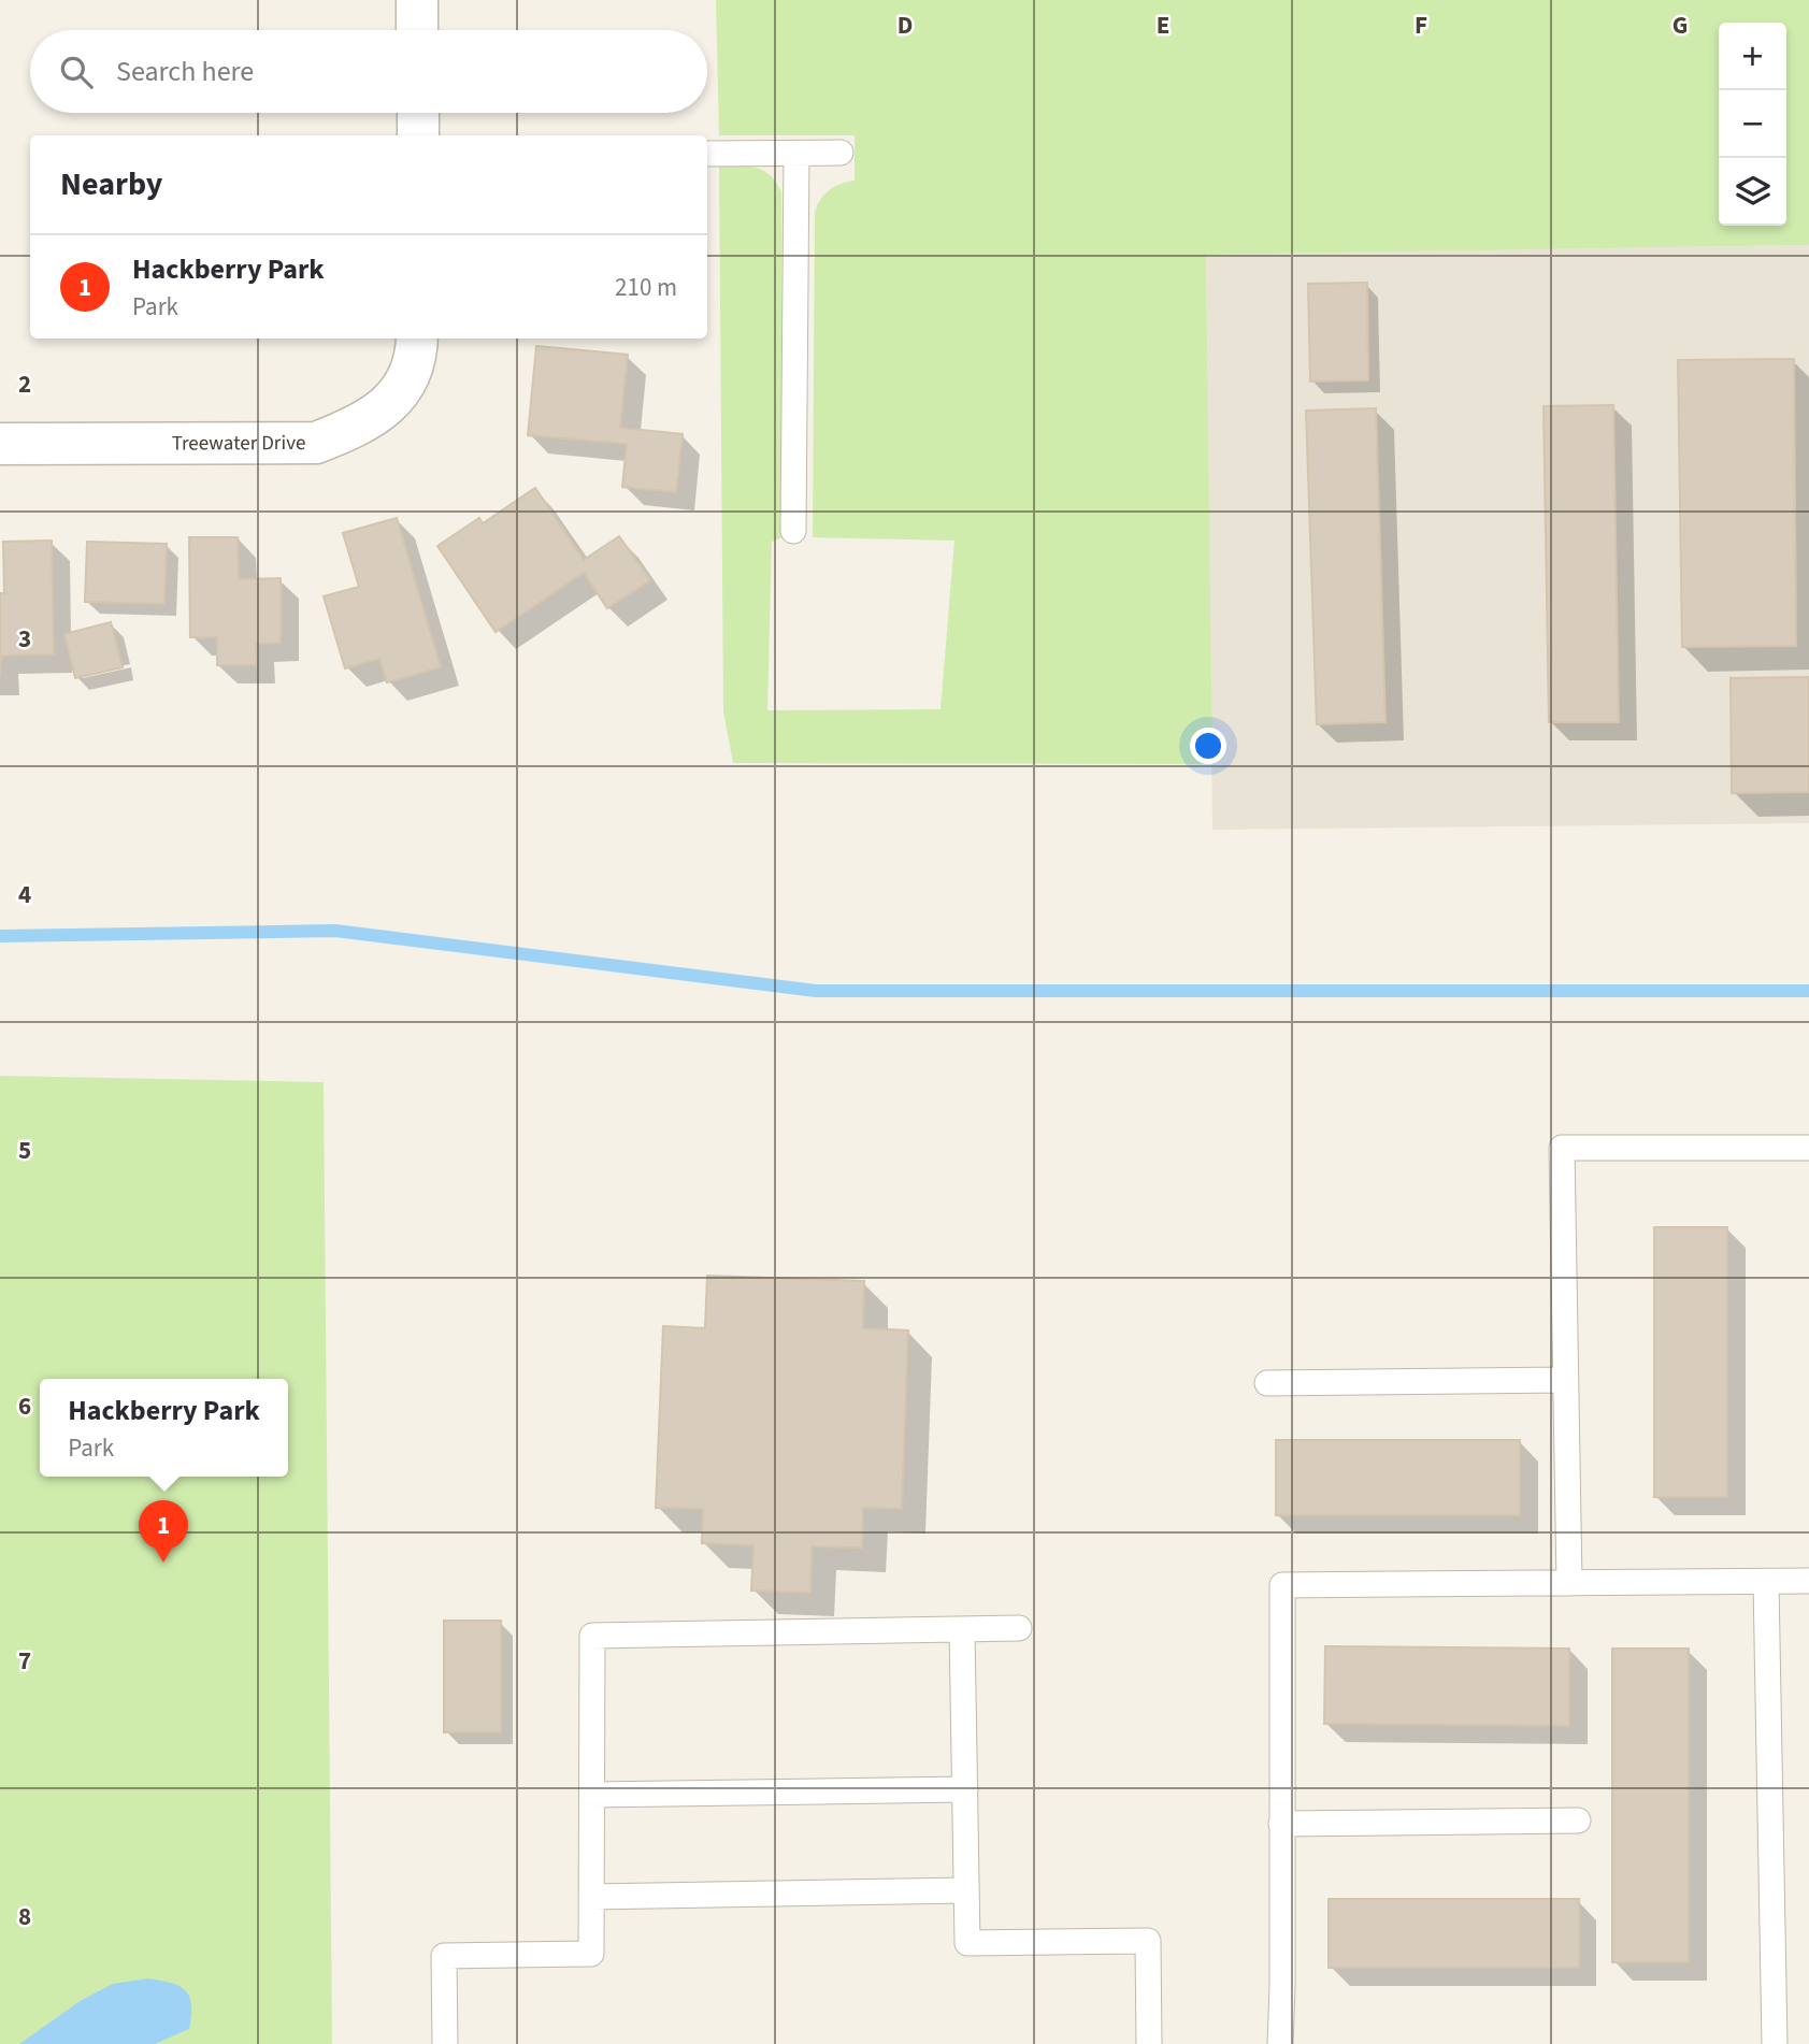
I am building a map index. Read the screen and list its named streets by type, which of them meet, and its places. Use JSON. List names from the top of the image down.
{
  "streets": {
    "street": ["Treewater Drive"]
  },
  "page": {
    "map_buttons": ["+", "−"],
    "search": "Search here",
    "heading": "Nearby",
    "list": [
      {
        "mark": "1",
        "name": "Hackberry Park",
        "note": "Park",
        "value": "210 m"
      }
    ],
    "popup": ["Hackberry Park", "Park"],
    "pins": "1"
  },
  "grid": {
    "columns": [
      "D",
      "E",
      "F",
      "G"
    ],
    "rows": [
      "2",
      "3",
      "4",
      "5",
      "6",
      "7",
      "8"
    ]
  }
}
